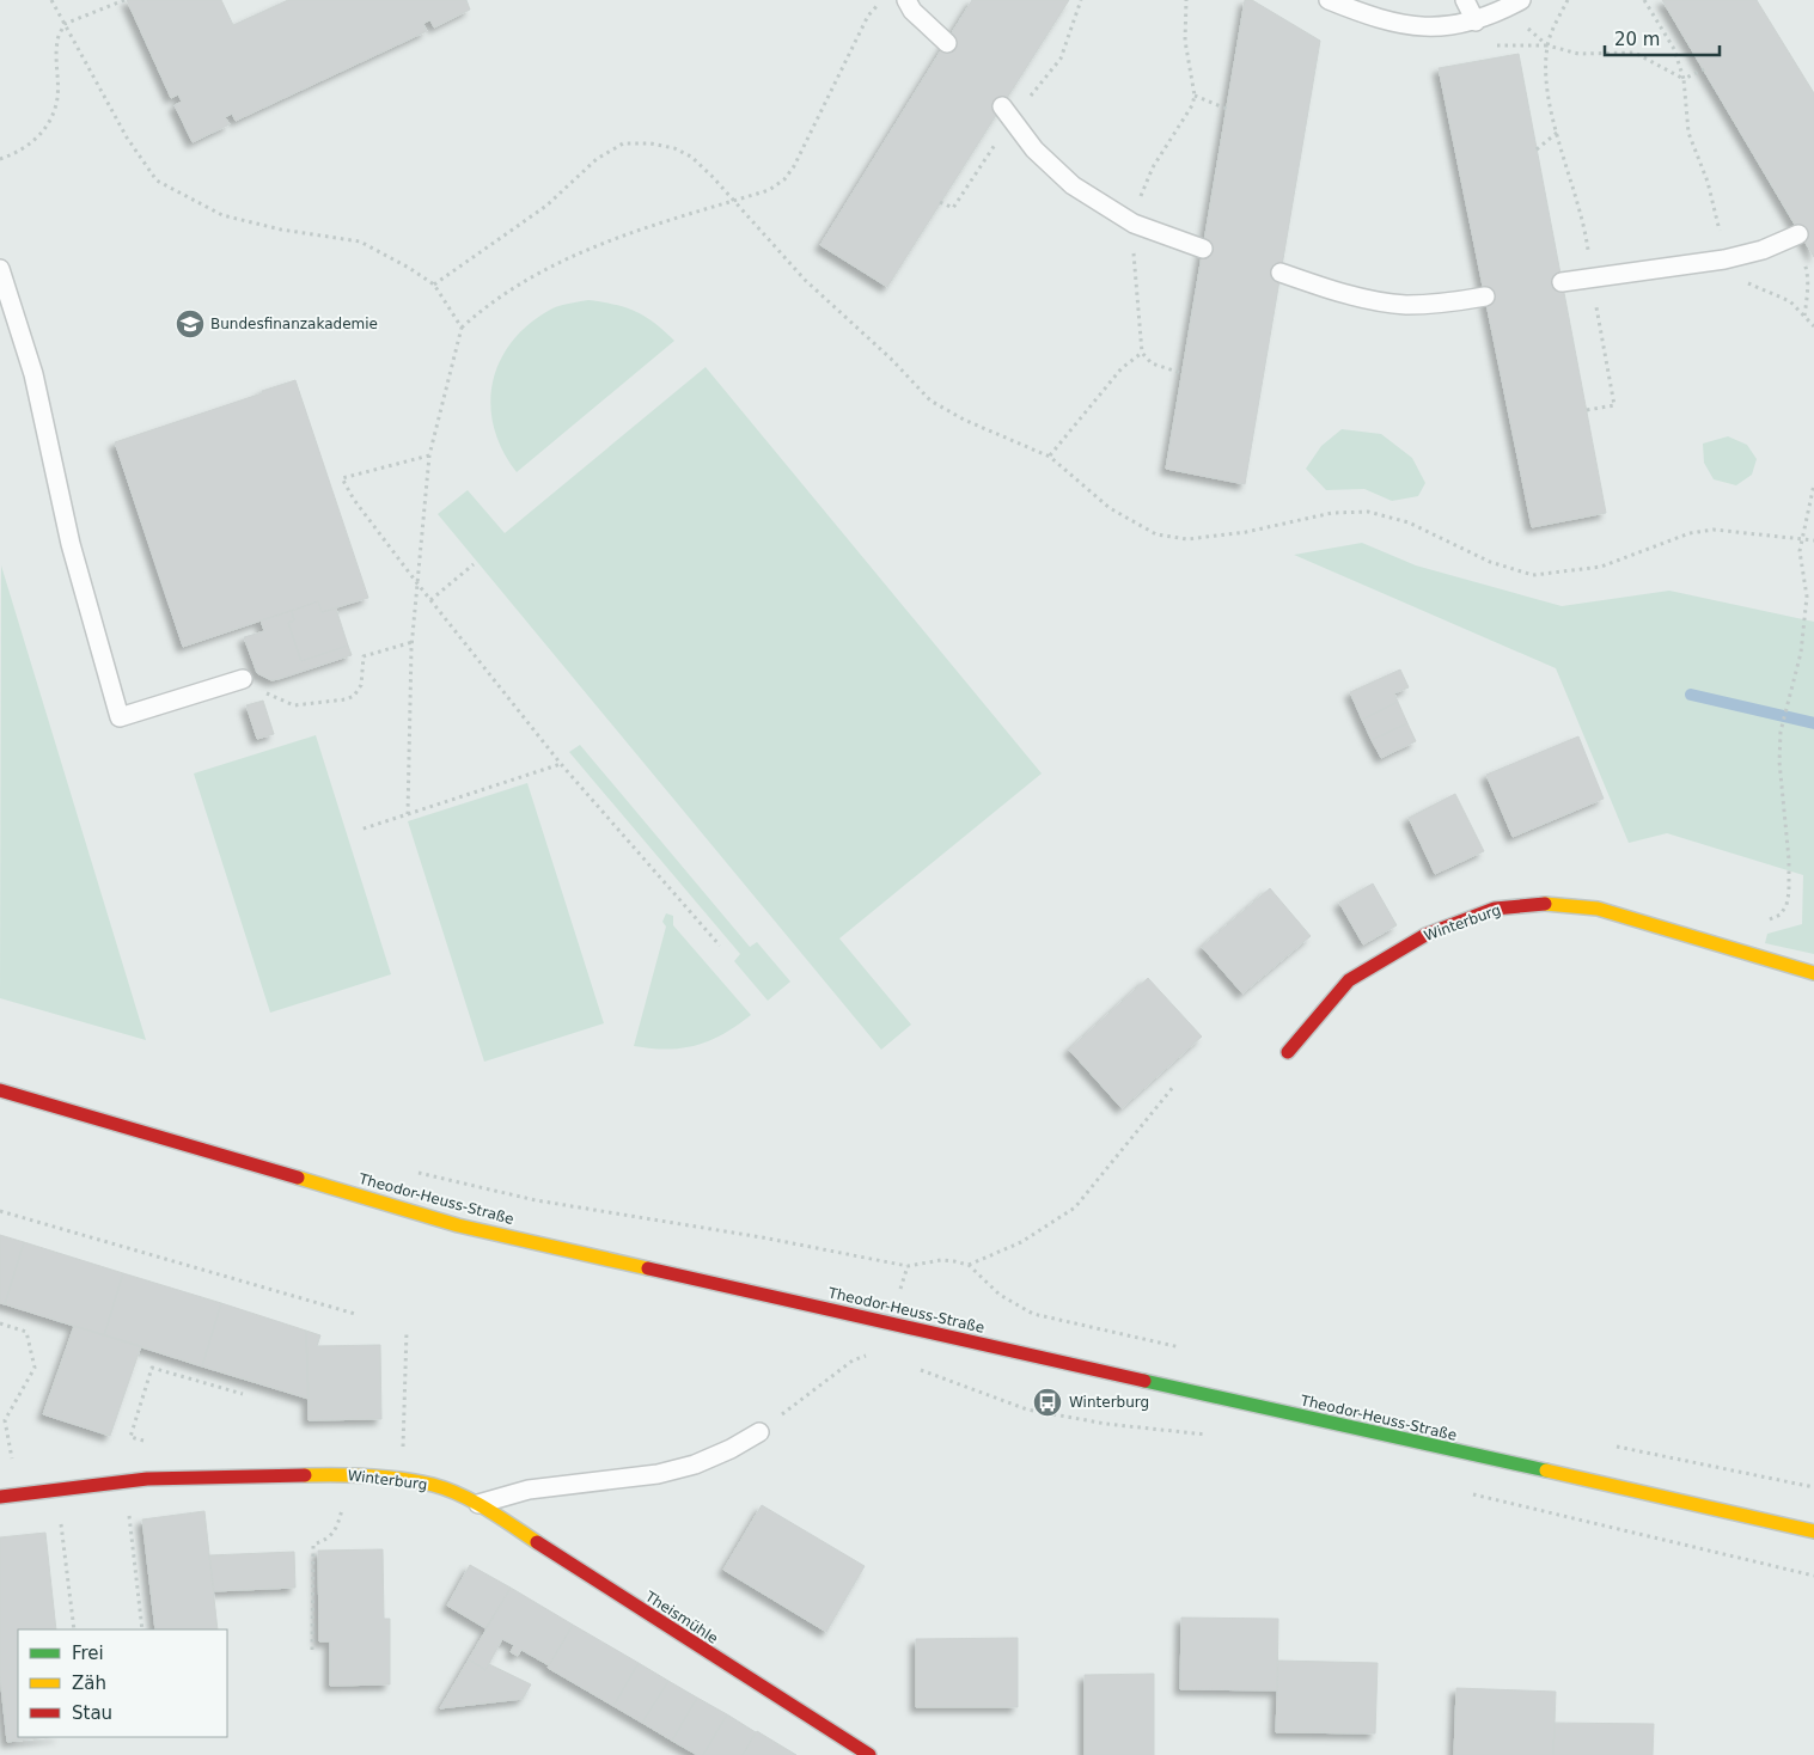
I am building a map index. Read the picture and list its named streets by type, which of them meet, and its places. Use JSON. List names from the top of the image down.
{
  "streets": {
    "main road": ["Winterburg", "Theodor-Heuss-Straße", "Theismühle"]
  },
  "crossings": [
    ["Winterburg", "Theismühle"]
  ],
  "places": {
    "school or university": ["Bundesfinanzakademie"],
    "bus stop": ["Winterburg"]
  },
  "legend": ["Frei", "Zäh", "Stau"],
  "scale_bar": "20 m"
}
